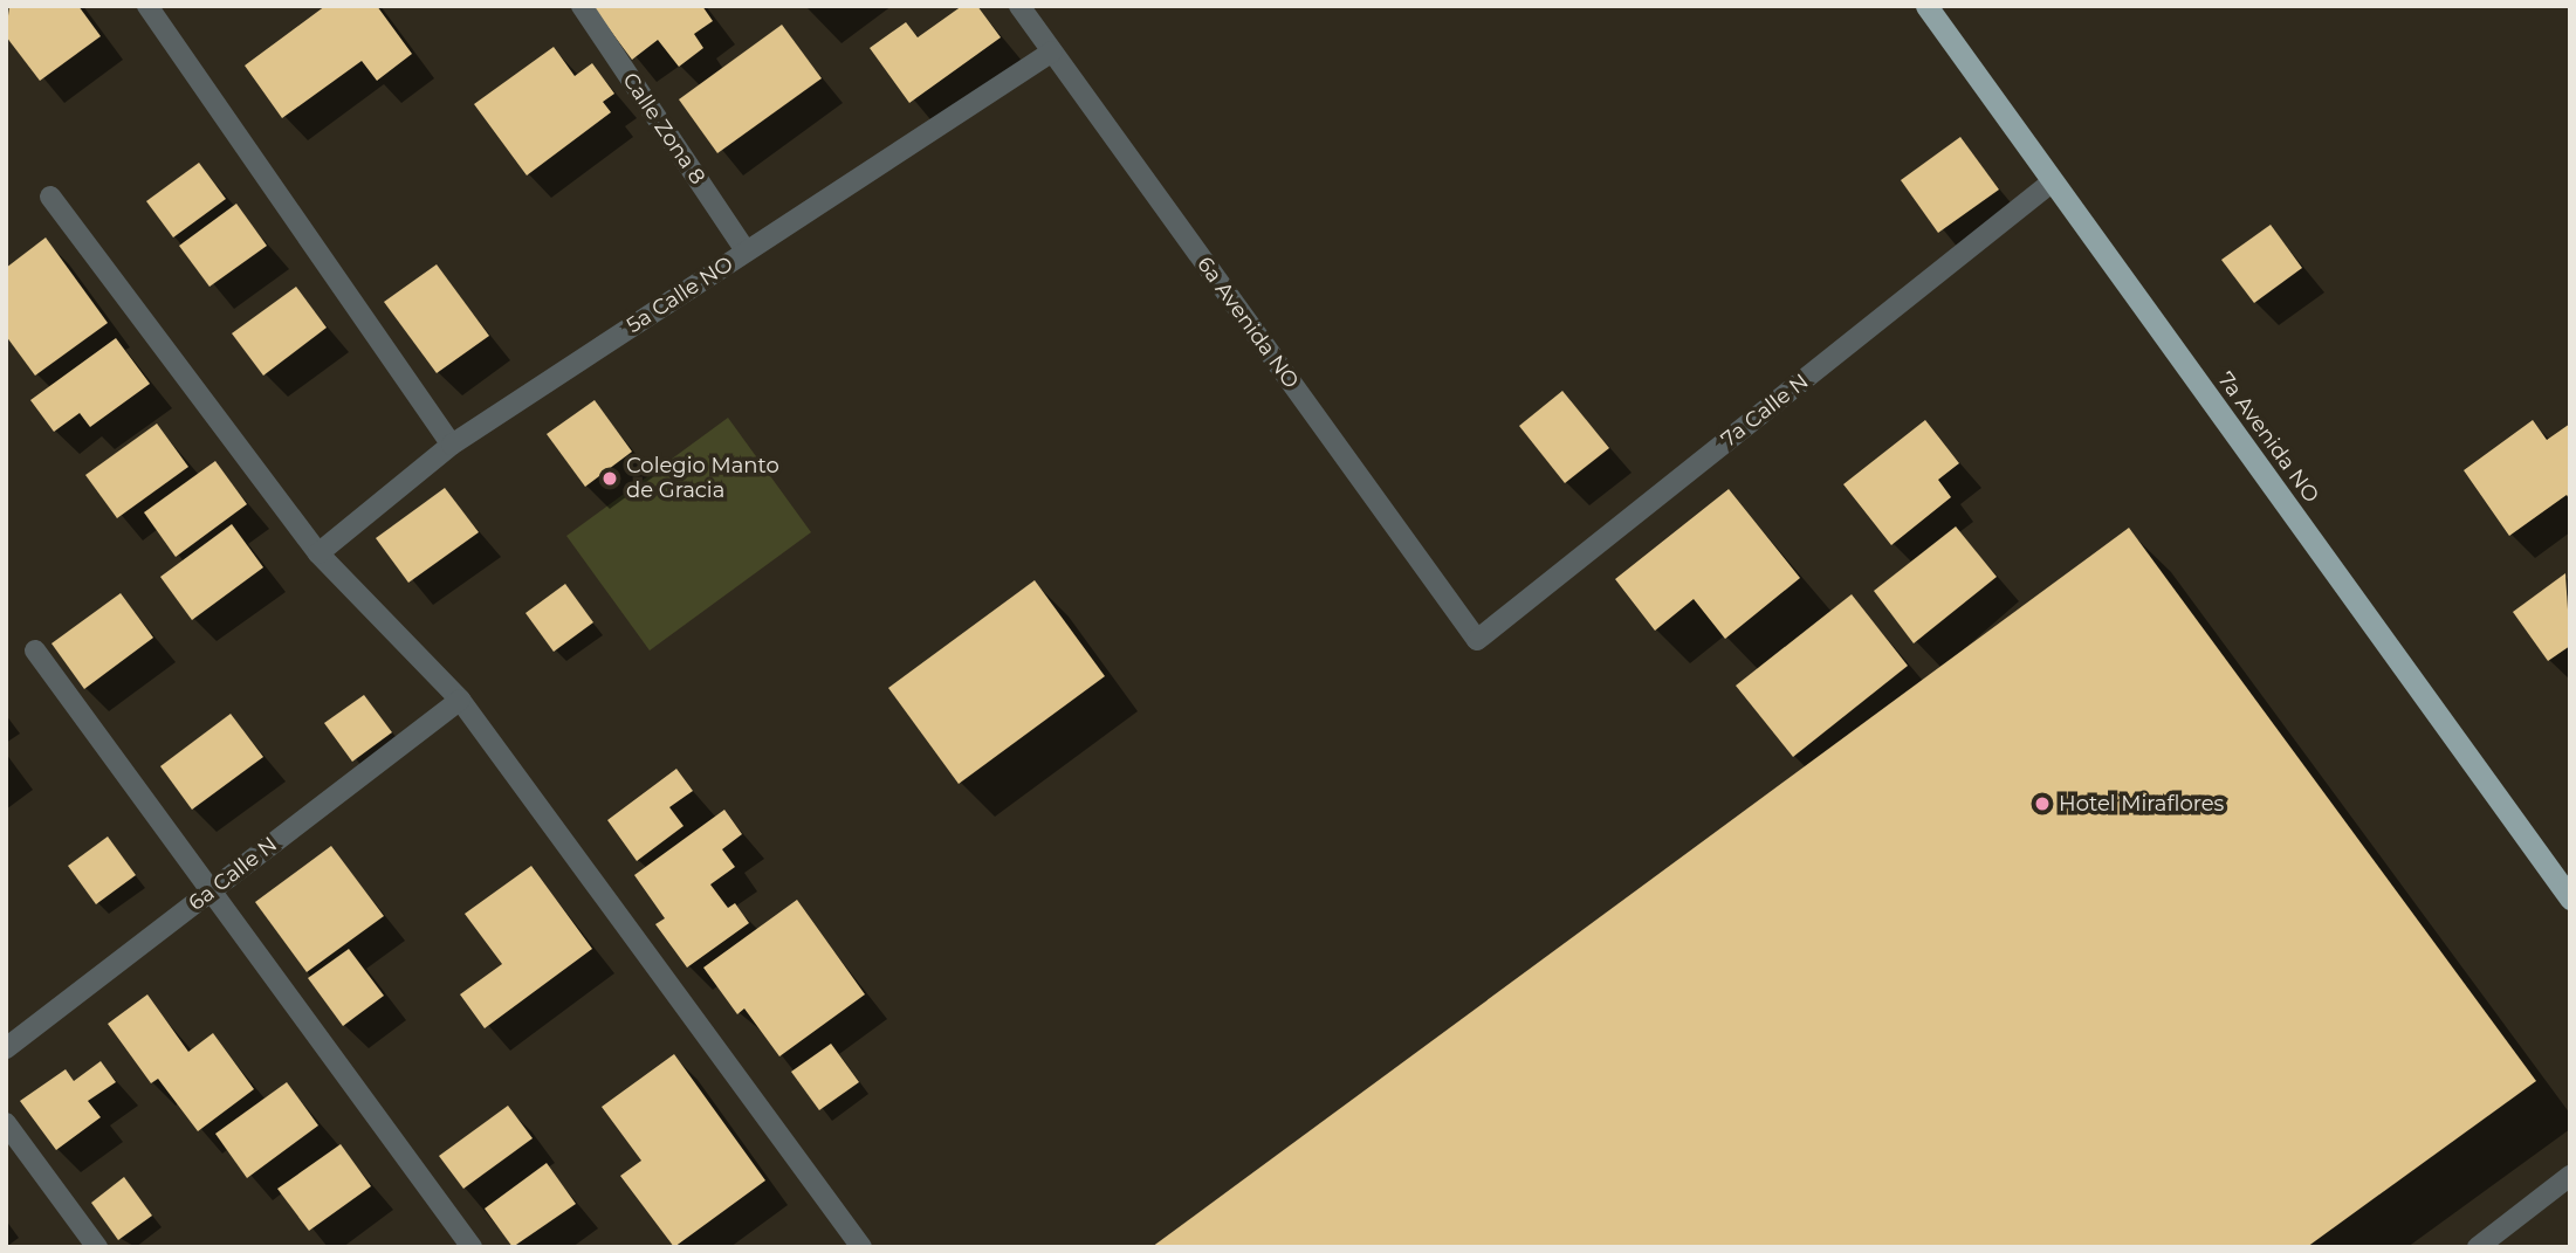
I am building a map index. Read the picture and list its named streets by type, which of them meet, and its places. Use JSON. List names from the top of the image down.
{
  "streets": {
    "highway": ["7a Avenida NO"],
    "street": [
      "Calle Zona 8",
      "5a Calle NO",
      "6a Avenida NO",
      "7a Calle N",
      "6a Calle N"
    ]
  },
  "crossings": [
    ["Calle Zona 8", "5a Calle NO"],
    ["5a Calle NO", "6a Avenida NO"],
    ["6a Avenida NO", "7a Calle N"],
    ["7a Calle N", "7a Avenida NO"]
  ],
  "places": ["Colegio Manto de Gracia", "Hotel Miraflores"]
}
